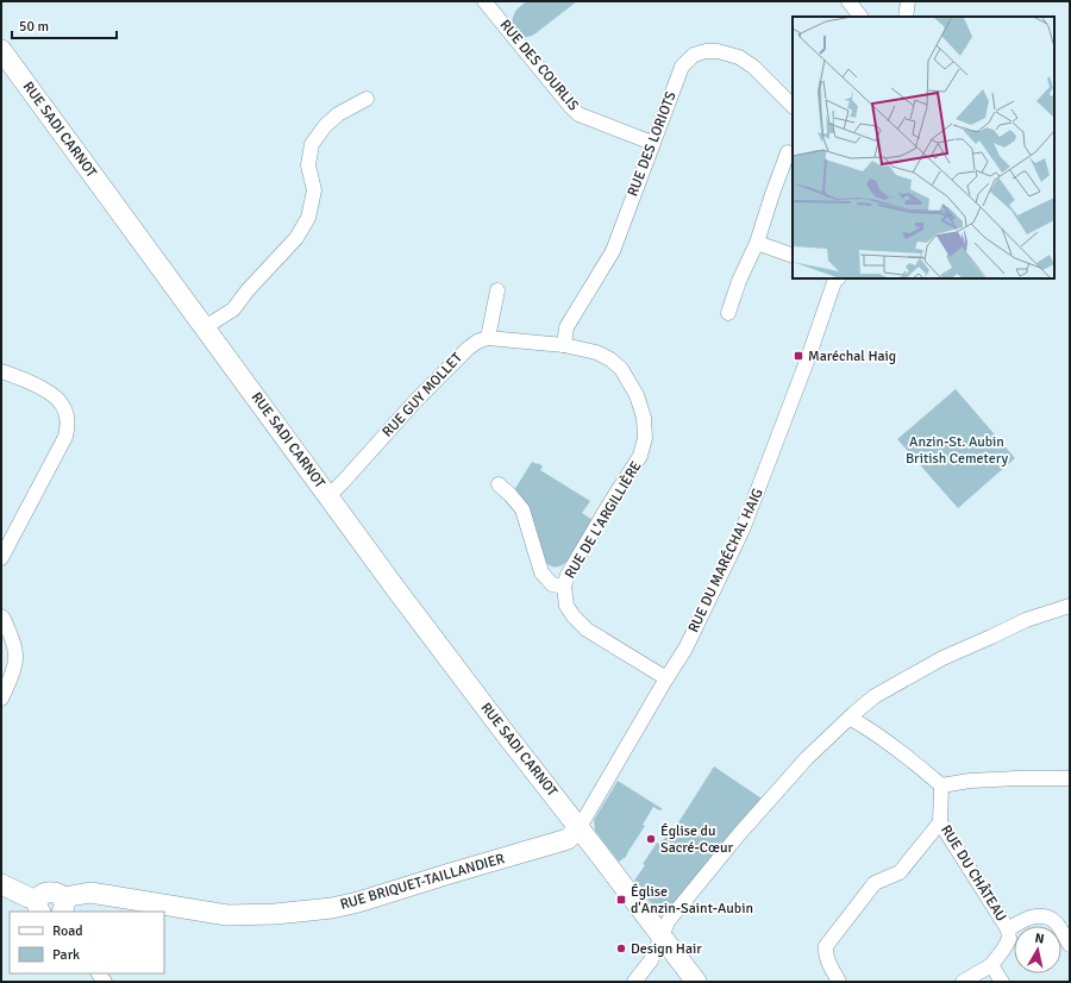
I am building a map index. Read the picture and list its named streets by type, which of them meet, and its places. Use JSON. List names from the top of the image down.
{
  "streets": {
    "main road": ["RUE SADI CARNOT", "RUE BRIQUET-TAILLANDIER"],
    "street": [
      "RUE DES COURLIS",
      "RUE DES LORIOTS",
      "RUE GUY MOLLET",
      "RUE DE L'ARGILLIÈRE",
      "RUE DU MARÉCHAL HAIG",
      "RUE DU CHÂTEAU"
    ]
  },
  "crossings": [
    ["RUE DES COURLIS", "RUE DES LORIOTS"],
    ["RUE SADI CARNOT", "RUE GUY MOLLET"],
    ["RUE SADI CARNOT", "RUE DU MARÉCHAL HAIG"],
    ["RUE SADI CARNOT", "RUE BRIQUET-TAILLANDIER"],
    ["RUE DES LORIOTS", "RUE DE L'ARGILLIÈRE"],
    ["RUE GUY MOLLET", "RUE DE L'ARGILLIÈRE"],
    ["RUE DE L'ARGILLIÈRE", "RUE DU MARÉCHAL HAIG"],
    ["RUE DU MARÉCHAL HAIG", "RUE BRIQUET-TAILLANDIER"]
  ],
  "parks": ["Anzin-St. Aubin British Cemetery"],
  "places": {
    "transit": ["Maréchal Haig", "Église d'Anzin-Saint-Aubin"],
    "other": ["Église du Sacré-Cœur", "Design Hair"]
  },
  "legend": ["Road", "Park"],
  "scale_bar": "50 m",
  "north": "top"
}
